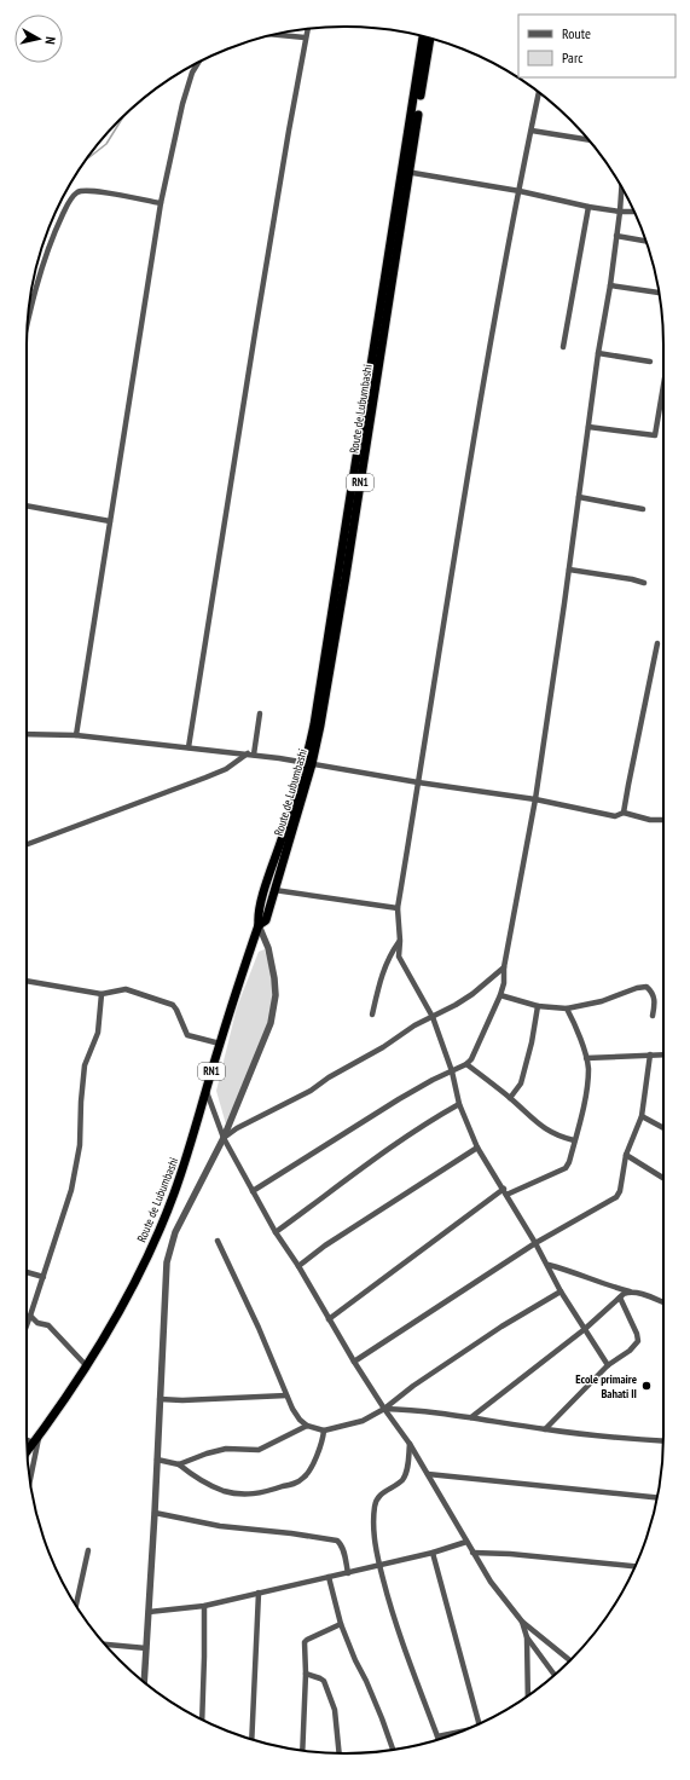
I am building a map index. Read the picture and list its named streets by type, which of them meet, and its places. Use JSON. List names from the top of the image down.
{
  "streets": {
    "highway": ["Route de Lubumbashi", "RN1"]
  },
  "places": ["Ecole primaire Bahati II"],
  "legend": ["Route", "Parc"],
  "north": "right"
}
